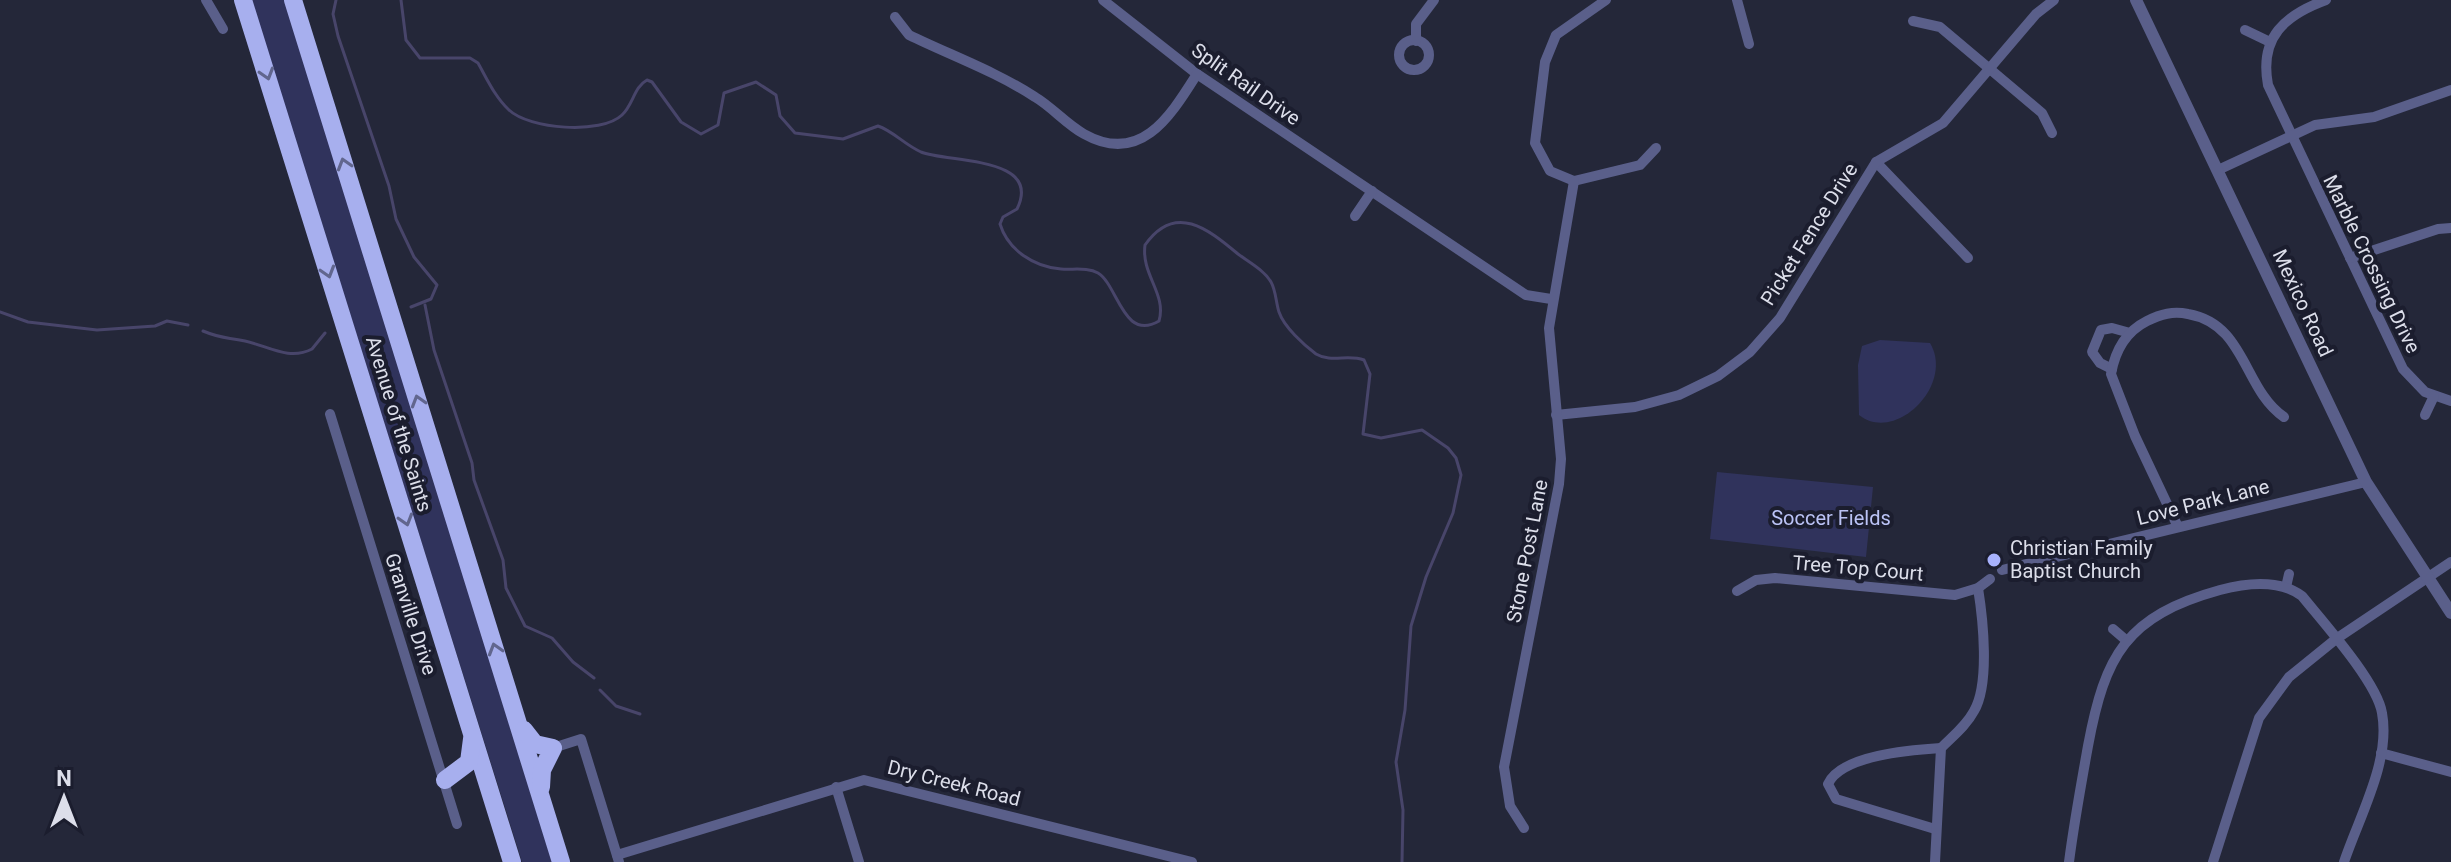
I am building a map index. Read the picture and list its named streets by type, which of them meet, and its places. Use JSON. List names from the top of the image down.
{
  "streets": {
    "highway": ["Avenue of the Saints"],
    "street": [
      "Split Rail Drive",
      "Picket Fence Drive",
      "Marble Crossing Drive",
      "Mexico Road",
      "Love Park Lane",
      "Stone Post Lane",
      "Tree Top Court",
      "Granville Drive",
      "Dry Creek Road"
    ]
  },
  "crossings": [
    ["Split Rail Drive", "Stone Post Lane"],
    ["Picket Fence Drive", "Stone Post Lane"],
    ["Mexico Road", "Love Park Lane"]
  ],
  "parks": ["Soccer Fields"],
  "places": ["Christian Family Baptist Church"],
  "north": "top"
}
